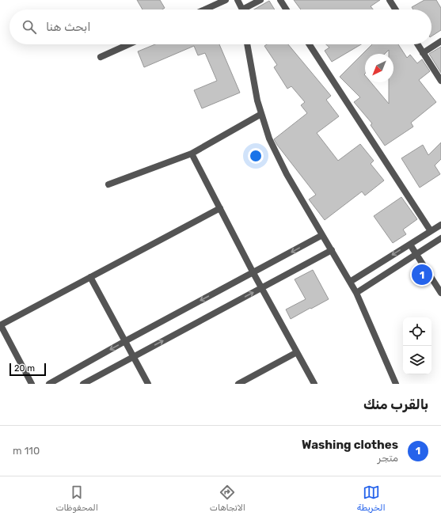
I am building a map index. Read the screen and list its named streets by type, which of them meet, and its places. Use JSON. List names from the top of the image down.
{
  "scale_bar": "20 m",
  "north": "bottom left",
  "page": {
    "search": "ابحث هنا",
    "pins": "1",
    "scale": "20 m",
    "heading": "بالقرب منك",
    "list": [
      {
        "mark": "1",
        "name": "Washing clothes",
        "note": "متجر",
        "value": "110 m"
      }
    ],
    "nav": ["الخريطة", "الاتجاهات", "المحفوظات"]
  }
}
